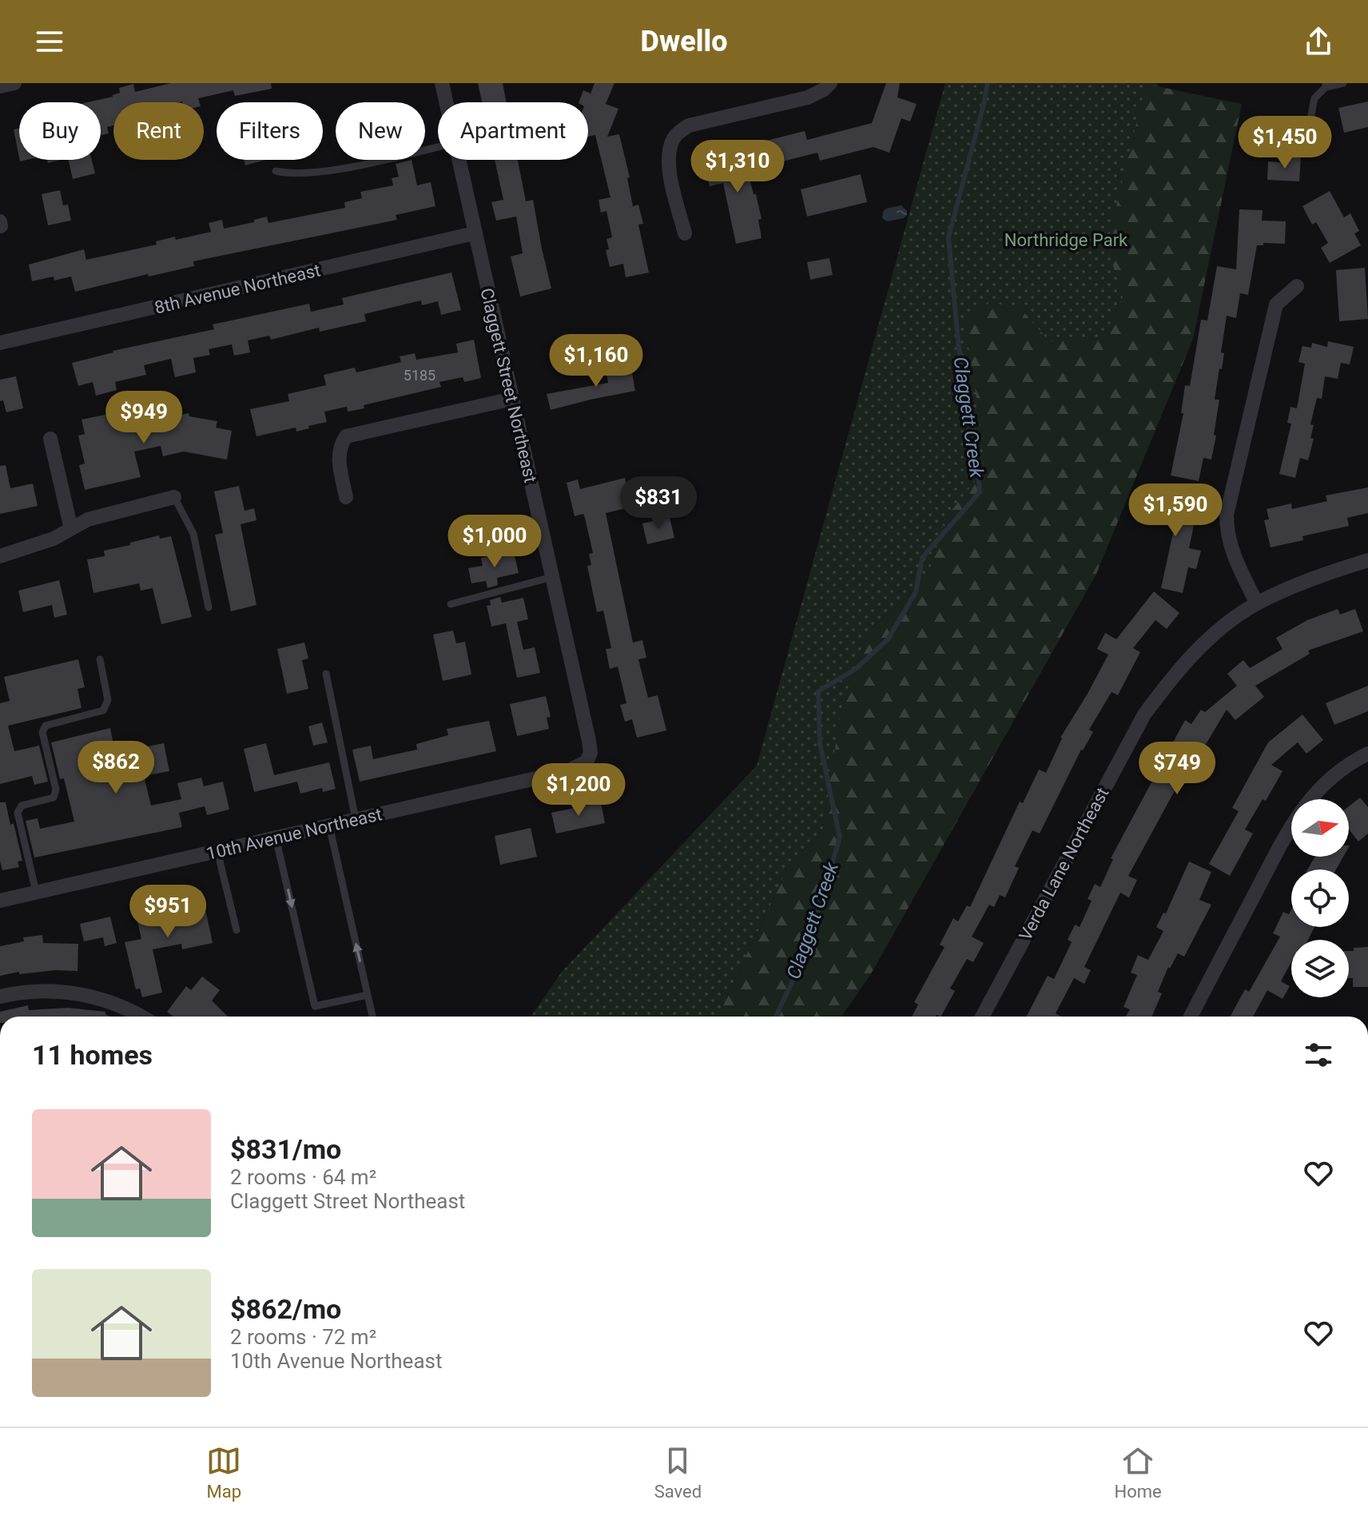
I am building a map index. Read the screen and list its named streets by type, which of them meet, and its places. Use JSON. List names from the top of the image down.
{
  "streets": {
    "street": [
      "8th Avenue Northeast",
      "Claggett Street Northeast",
      "10th Avenue Northeast",
      "Verda Lane Northeast"
    ]
  },
  "crossings": [
    ["8th Avenue Northeast", "Claggett Street Northeast"],
    ["Claggett Street Northeast", "10th Avenue Northeast"]
  ],
  "water": ["Claggett Creek"],
  "parks": ["Northridge Park"],
  "house_numbers": ["5185"],
  "north": "right",
  "page": {
    "header": "Dwello",
    "chip": [
      "Buy",
      "Rent",
      "Filters",
      "New",
      "Apartment"
    ],
    "price": [
      "$1,450",
      "$1,310",
      "$1,160",
      "$949",
      "$831",
      "$1,590",
      "$1,000",
      "$862",
      "$749",
      "$1,200",
      "$951"
    ],
    "heading": "11 homes",
    "list": [
      {
        "name": "$831/mo",
        "note": "2 rooms · 64 m² · Claggett Street Northeast"
      },
      {
        "name": "$862/mo",
        "note": "2 rooms · 72 m² · 10th Avenue Northeast"
      }
    ],
    "tabs": ["Map", "Saved", "Home"]
  }
}
